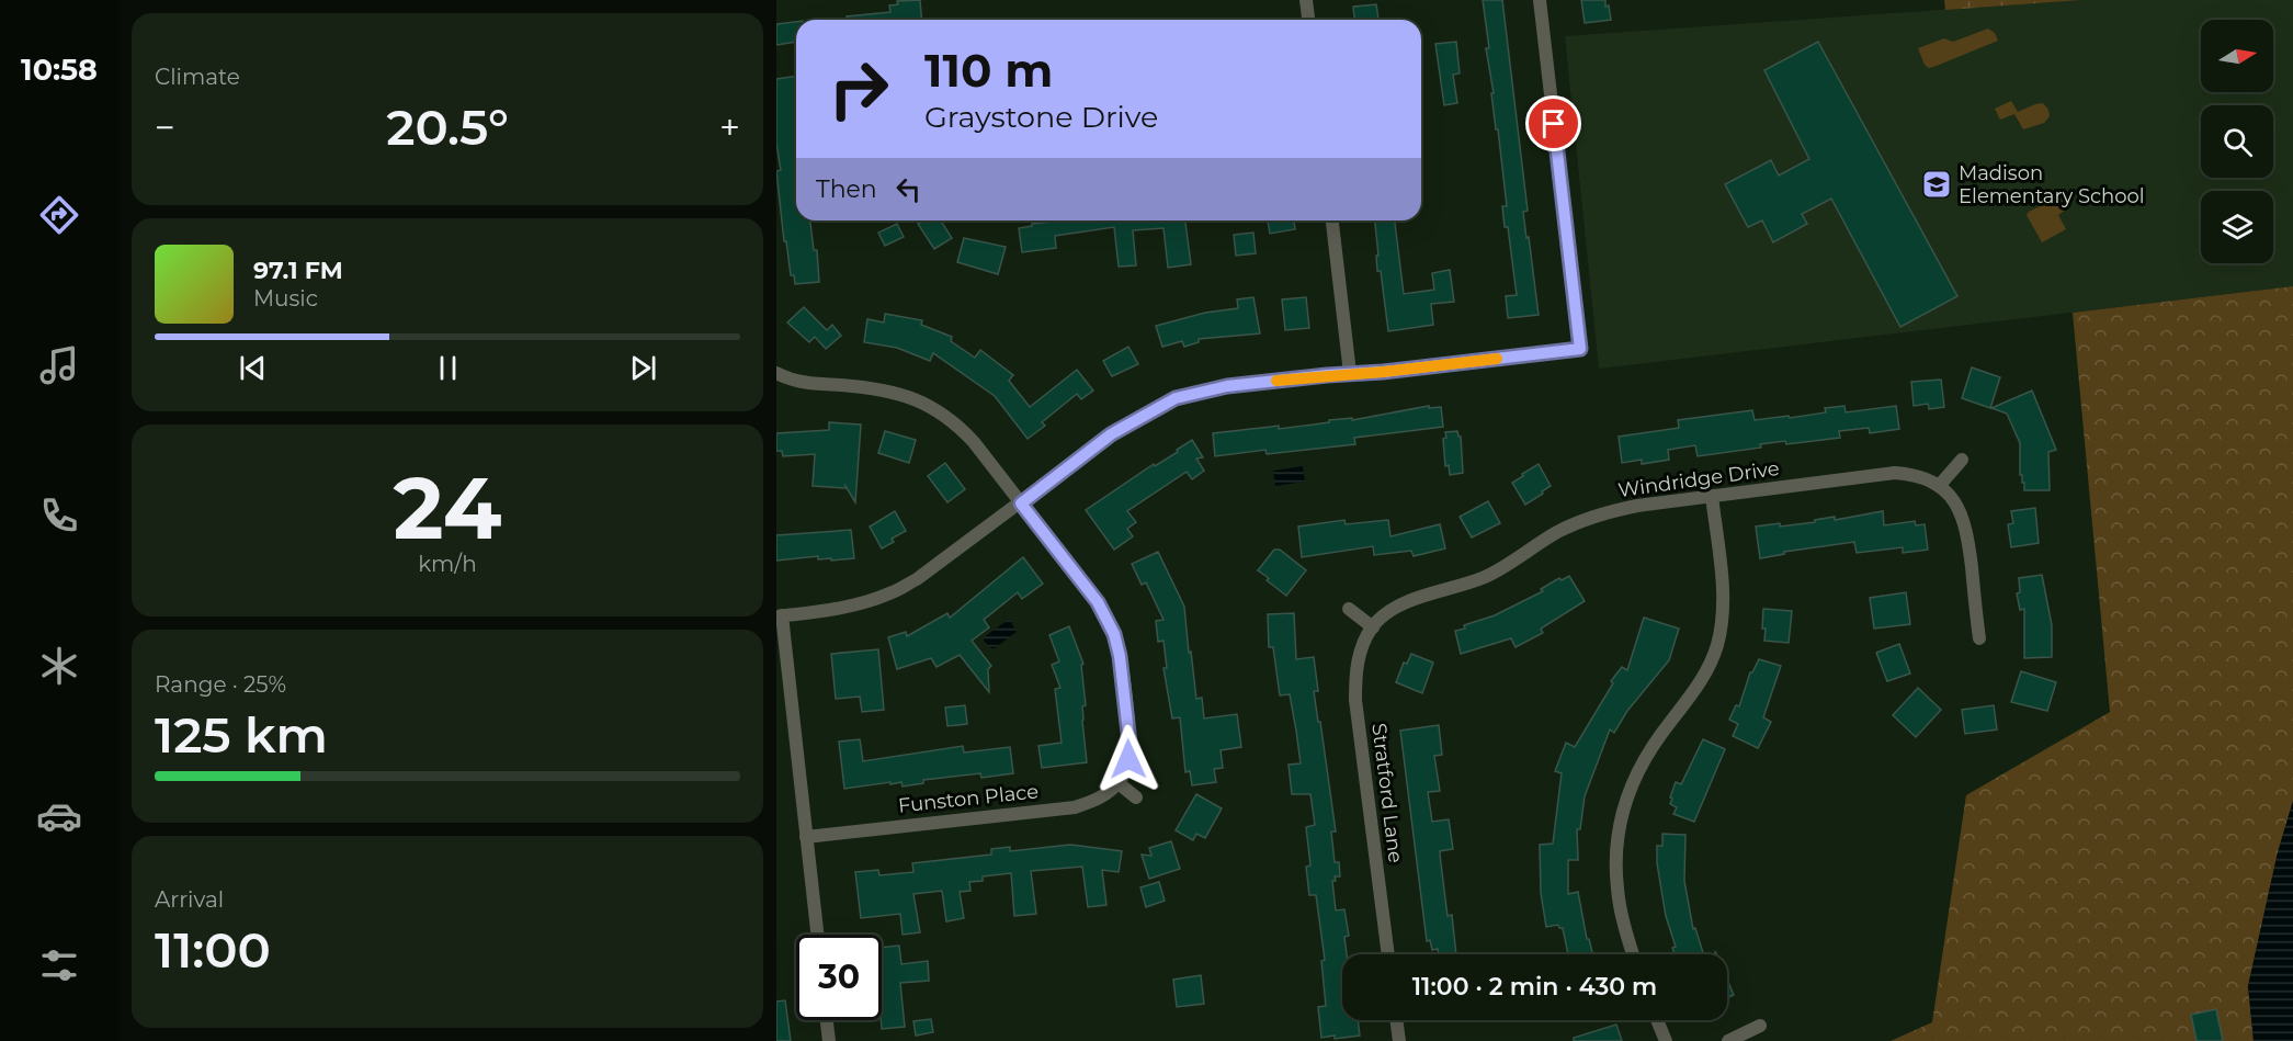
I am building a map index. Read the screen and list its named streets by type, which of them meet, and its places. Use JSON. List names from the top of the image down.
{
  "streets": {
    "street": ["Windridge Drive", "Stratford Lane", "Funston Place"]
  },
  "crossings": [
    ["Windridge Drive", "Stratford Lane"]
  ],
  "places": {
    "school or university": ["Madison Elementary School"]
  },
  "north": "right",
  "page": {
    "tabs": "10:58",
    "tile": [
      "Climate",
      ["24", "km/h"],
      ["Range · 25%", "125 km"],
      ["Arrival", "11:00"]
    ],
    "turn": ["110 m", "Graystone Drive"],
    "heat": ["−", "20.5°", "+"],
    "then": "Then",
    "song": ["97.1 FM", "Music"],
    "limit": "30",
    "trip": "11:00 · 2 min · 430 m"
  }
}
